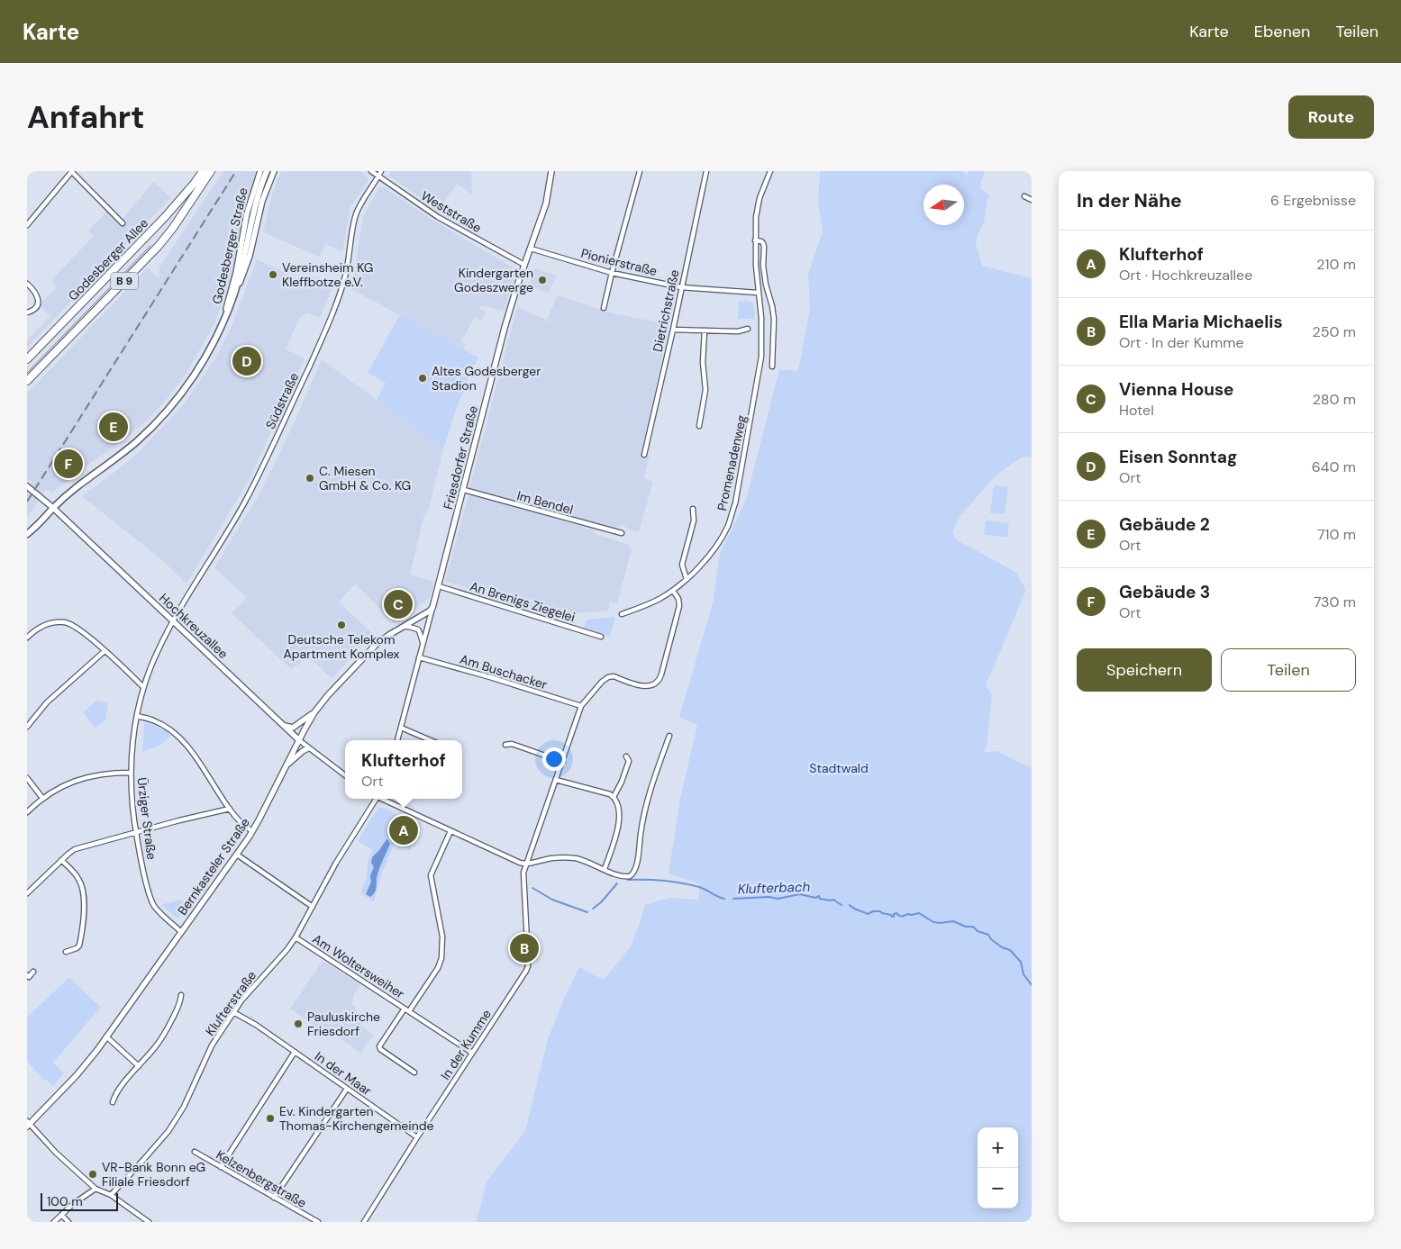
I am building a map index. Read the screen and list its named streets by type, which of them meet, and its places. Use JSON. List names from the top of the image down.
{
  "streets": {
    "main road": ["Godesberger Straße", "Godesberger Allee", "B 9"],
    "street": [
      "Weststraße",
      "Pionierstraße",
      "Dietrichstraße",
      "Südstraße",
      "Friesdorfer Straße",
      "Promenadenweg",
      "Im Bendel",
      "An Brenigs Ziegelei",
      "Hochkreuzallee",
      "Am Buschacker",
      "Ürziger Straße",
      "Bernkasteler Straße",
      "Am Woltersweiher",
      "Klufterstraße",
      "In der Kumme",
      "In der Maar",
      "Kelzenbergstraße"
    ]
  },
  "crossings": [
    ["Weststraße", "Südstraße"],
    ["Weststraße", "Friesdorfer Straße"],
    ["Godesberger Straße", "Hochkreuzallee"],
    ["Pionierstraße", "Dietrichstraße"],
    ["Pionierstraße", "Friesdorfer Straße"],
    ["Pionierstraße", "Promenadenweg"],
    ["Südstraße", "Hochkreuzallee"],
    ["Südstraße", "Ürziger Straße"],
    ["Friesdorfer Straße", "Im Bendel"],
    ["Friesdorfer Straße", "An Brenigs Ziegelei"],
    ["Friesdorfer Straße", "Am Buschacker"],
    ["Friesdorfer Straße", "Bernkasteler Straße"],
    ["Hochkreuzallee", "Ürziger Straße"],
    ["Hochkreuzallee", "Bernkasteler Straße"],
    ["Am Buschacker", "In der Kumme"],
    ["Ürziger Straße", "Bernkasteler Straße"],
    ["Am Woltersweiher", "Klufterstraße"],
    ["Am Woltersweiher", "In der Kumme"],
    ["Klufterstraße", "In der Maar"],
    ["In der Kumme", "In der Maar"]
  ],
  "water": ["Klufterbach"],
  "parks": ["Stadtwald"],
  "places": [
    "Vereinsheim KG Kleffbotze e.V.",
    "Kindergarten Godeszwerge",
    "Altes Godesberger Stadion",
    "C. Miesen GmbH & Co. KG",
    "Deutsche Telekom Apartment Komplex",
    "Pauluskirche Friesdorf",
    "Ev. Kindergarten Thomas-Kirchengemeinde",
    "VR-Bank Bonn eG Filiale Friesdorf"
  ],
  "scale_bar": "100 m",
  "north": "left",
  "page": {
    "header": "Karte",
    "nav": ["Karte", "Ebenen", "Teilen"],
    "buttons": [
      "Route",
      ["Speichern", "Teilen"]
    ],
    "title": "Anfahrt",
    "heading": ["In der Nähe", "6 Ergebnisse"],
    "list": [
      {
        "mark": "A",
        "name": "Klufterhof",
        "note": "Ort · Hochkreuzallee",
        "value": "210 m"
      },
      {
        "mark": "B",
        "name": "Ella Maria Michaelis",
        "note": "Ort · In der Kumme",
        "value": "250 m"
      },
      {
        "mark": "C",
        "name": "Vienna House",
        "note": "Hotel",
        "value": "280 m"
      },
      {
        "mark": "D",
        "name": "Eisen Sonntag",
        "note": "Ort",
        "value": "640 m"
      },
      {
        "mark": "E",
        "name": "Gebäude 2",
        "note": "Ort",
        "value": "710 m"
      },
      {
        "mark": "F",
        "name": "Gebäude 3",
        "note": "Ort",
        "value": "730 m"
      }
    ],
    "pins": [
      "D",
      "E",
      "F",
      "C",
      "A",
      "B"
    ],
    "popup": ["Klufterhof", "Ort"],
    "map_buttons": ["+", "−"],
    "scale": "100 m"
  }
}
